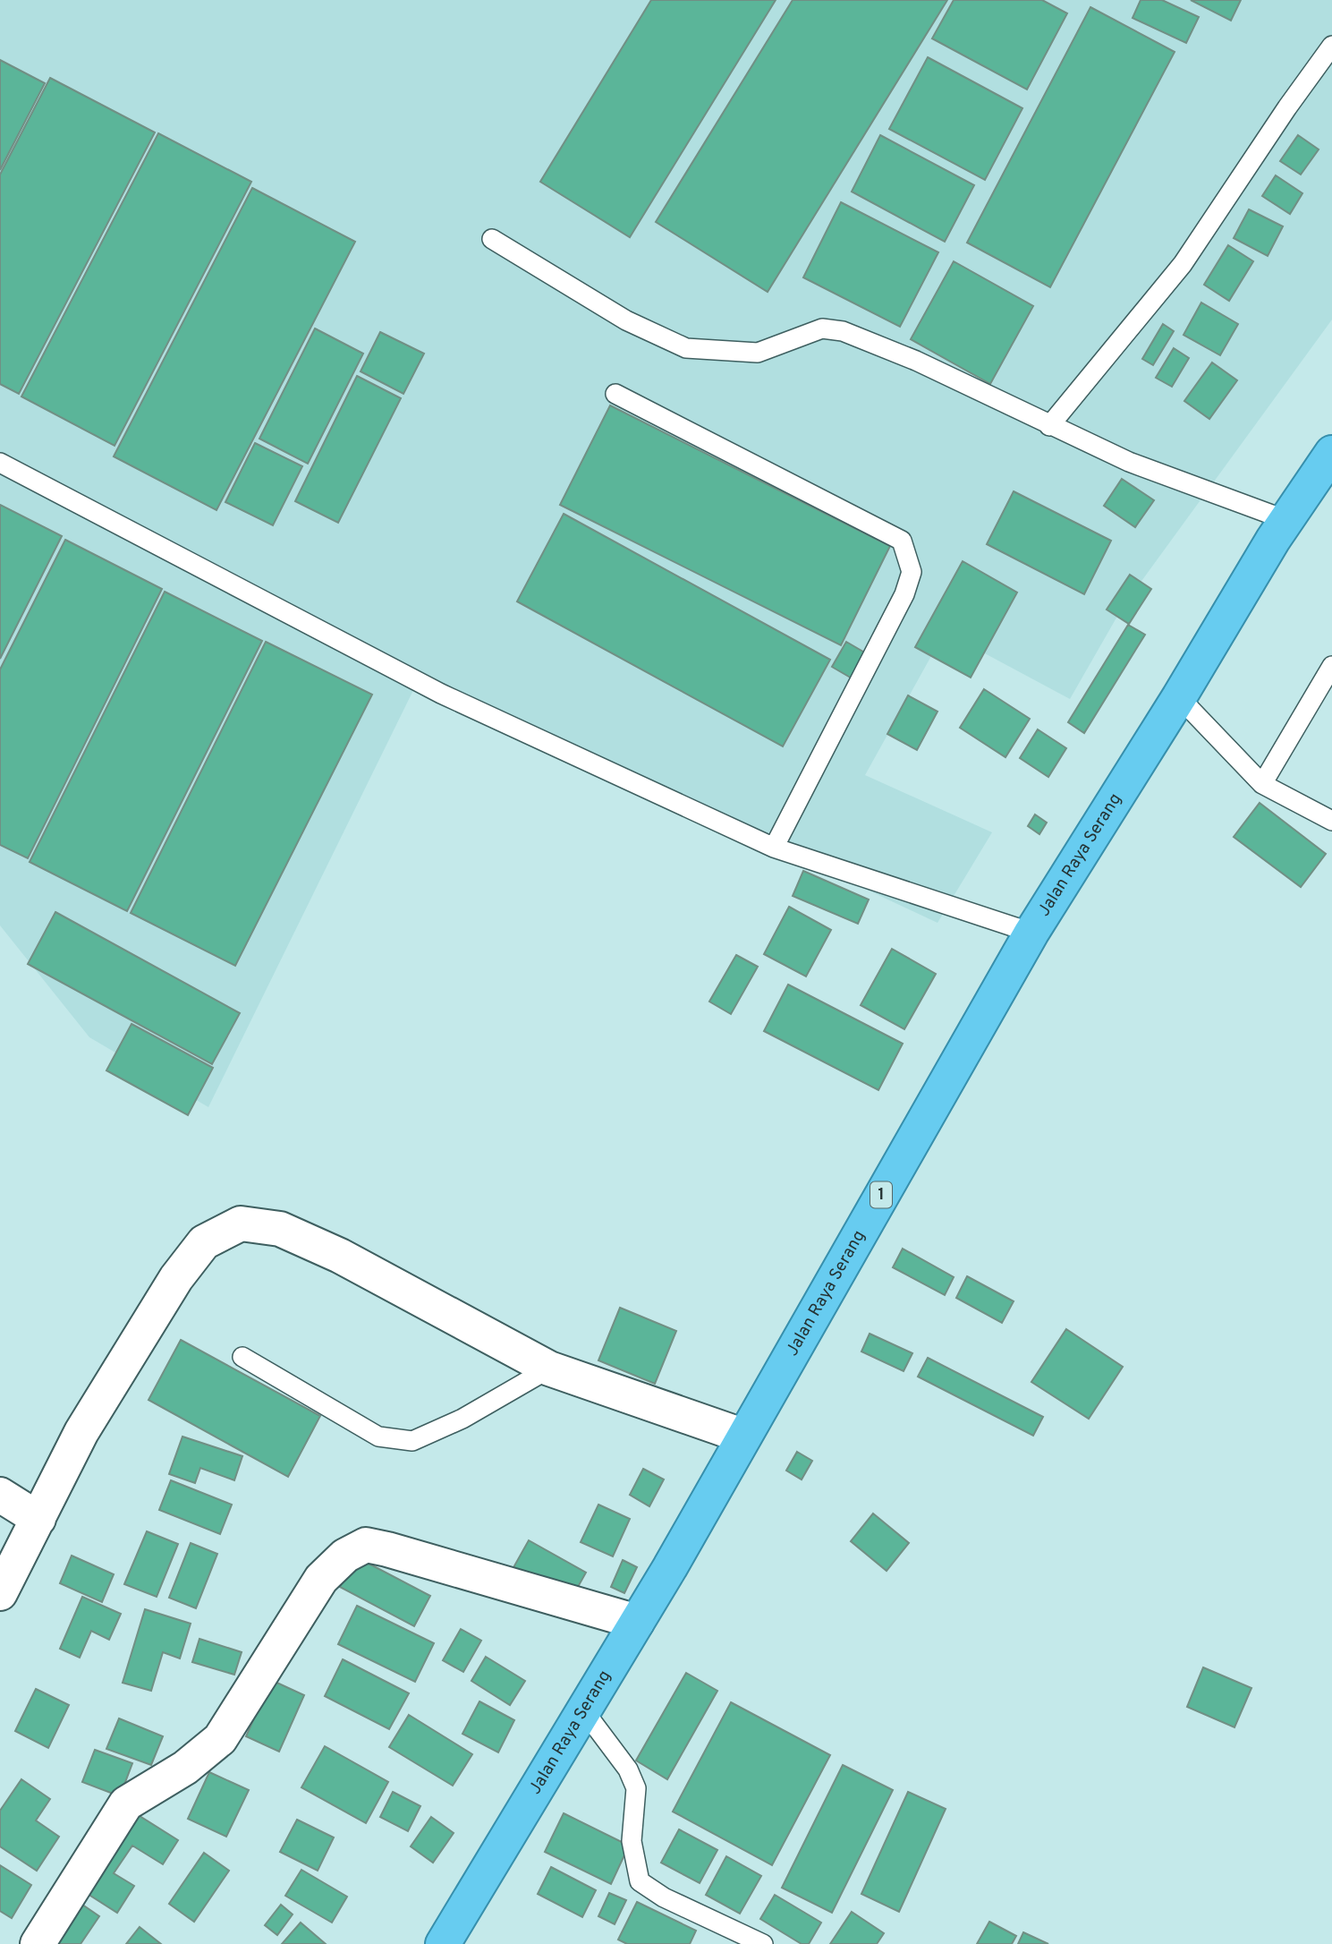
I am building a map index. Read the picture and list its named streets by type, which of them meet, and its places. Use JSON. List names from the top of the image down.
{
  "streets": {
    "highway": ["Jalan Raya Serang", "1"]
  }
}
